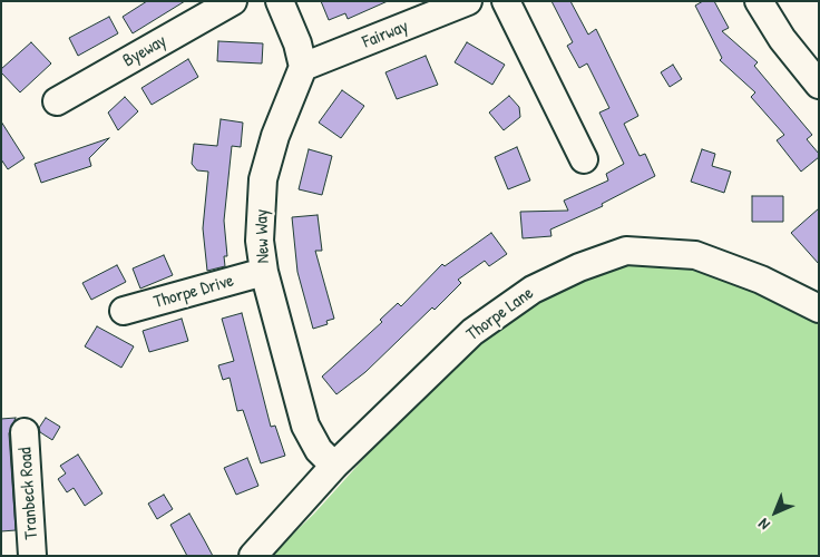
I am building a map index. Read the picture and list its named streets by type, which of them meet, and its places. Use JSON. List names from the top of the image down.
{
  "streets": {
    "street": [
      "Fairway",
      "Byeway",
      "New Way",
      "Thorpe Drive",
      "Thorpe Lane",
      "Tranbeck Road"
    ]
  },
  "crossings": [
    ["Fairway", "New Way"],
    ["New Way", "Thorpe Drive"],
    ["New Way", "Thorpe Lane"]
  ],
  "north": "bottom left"
}
